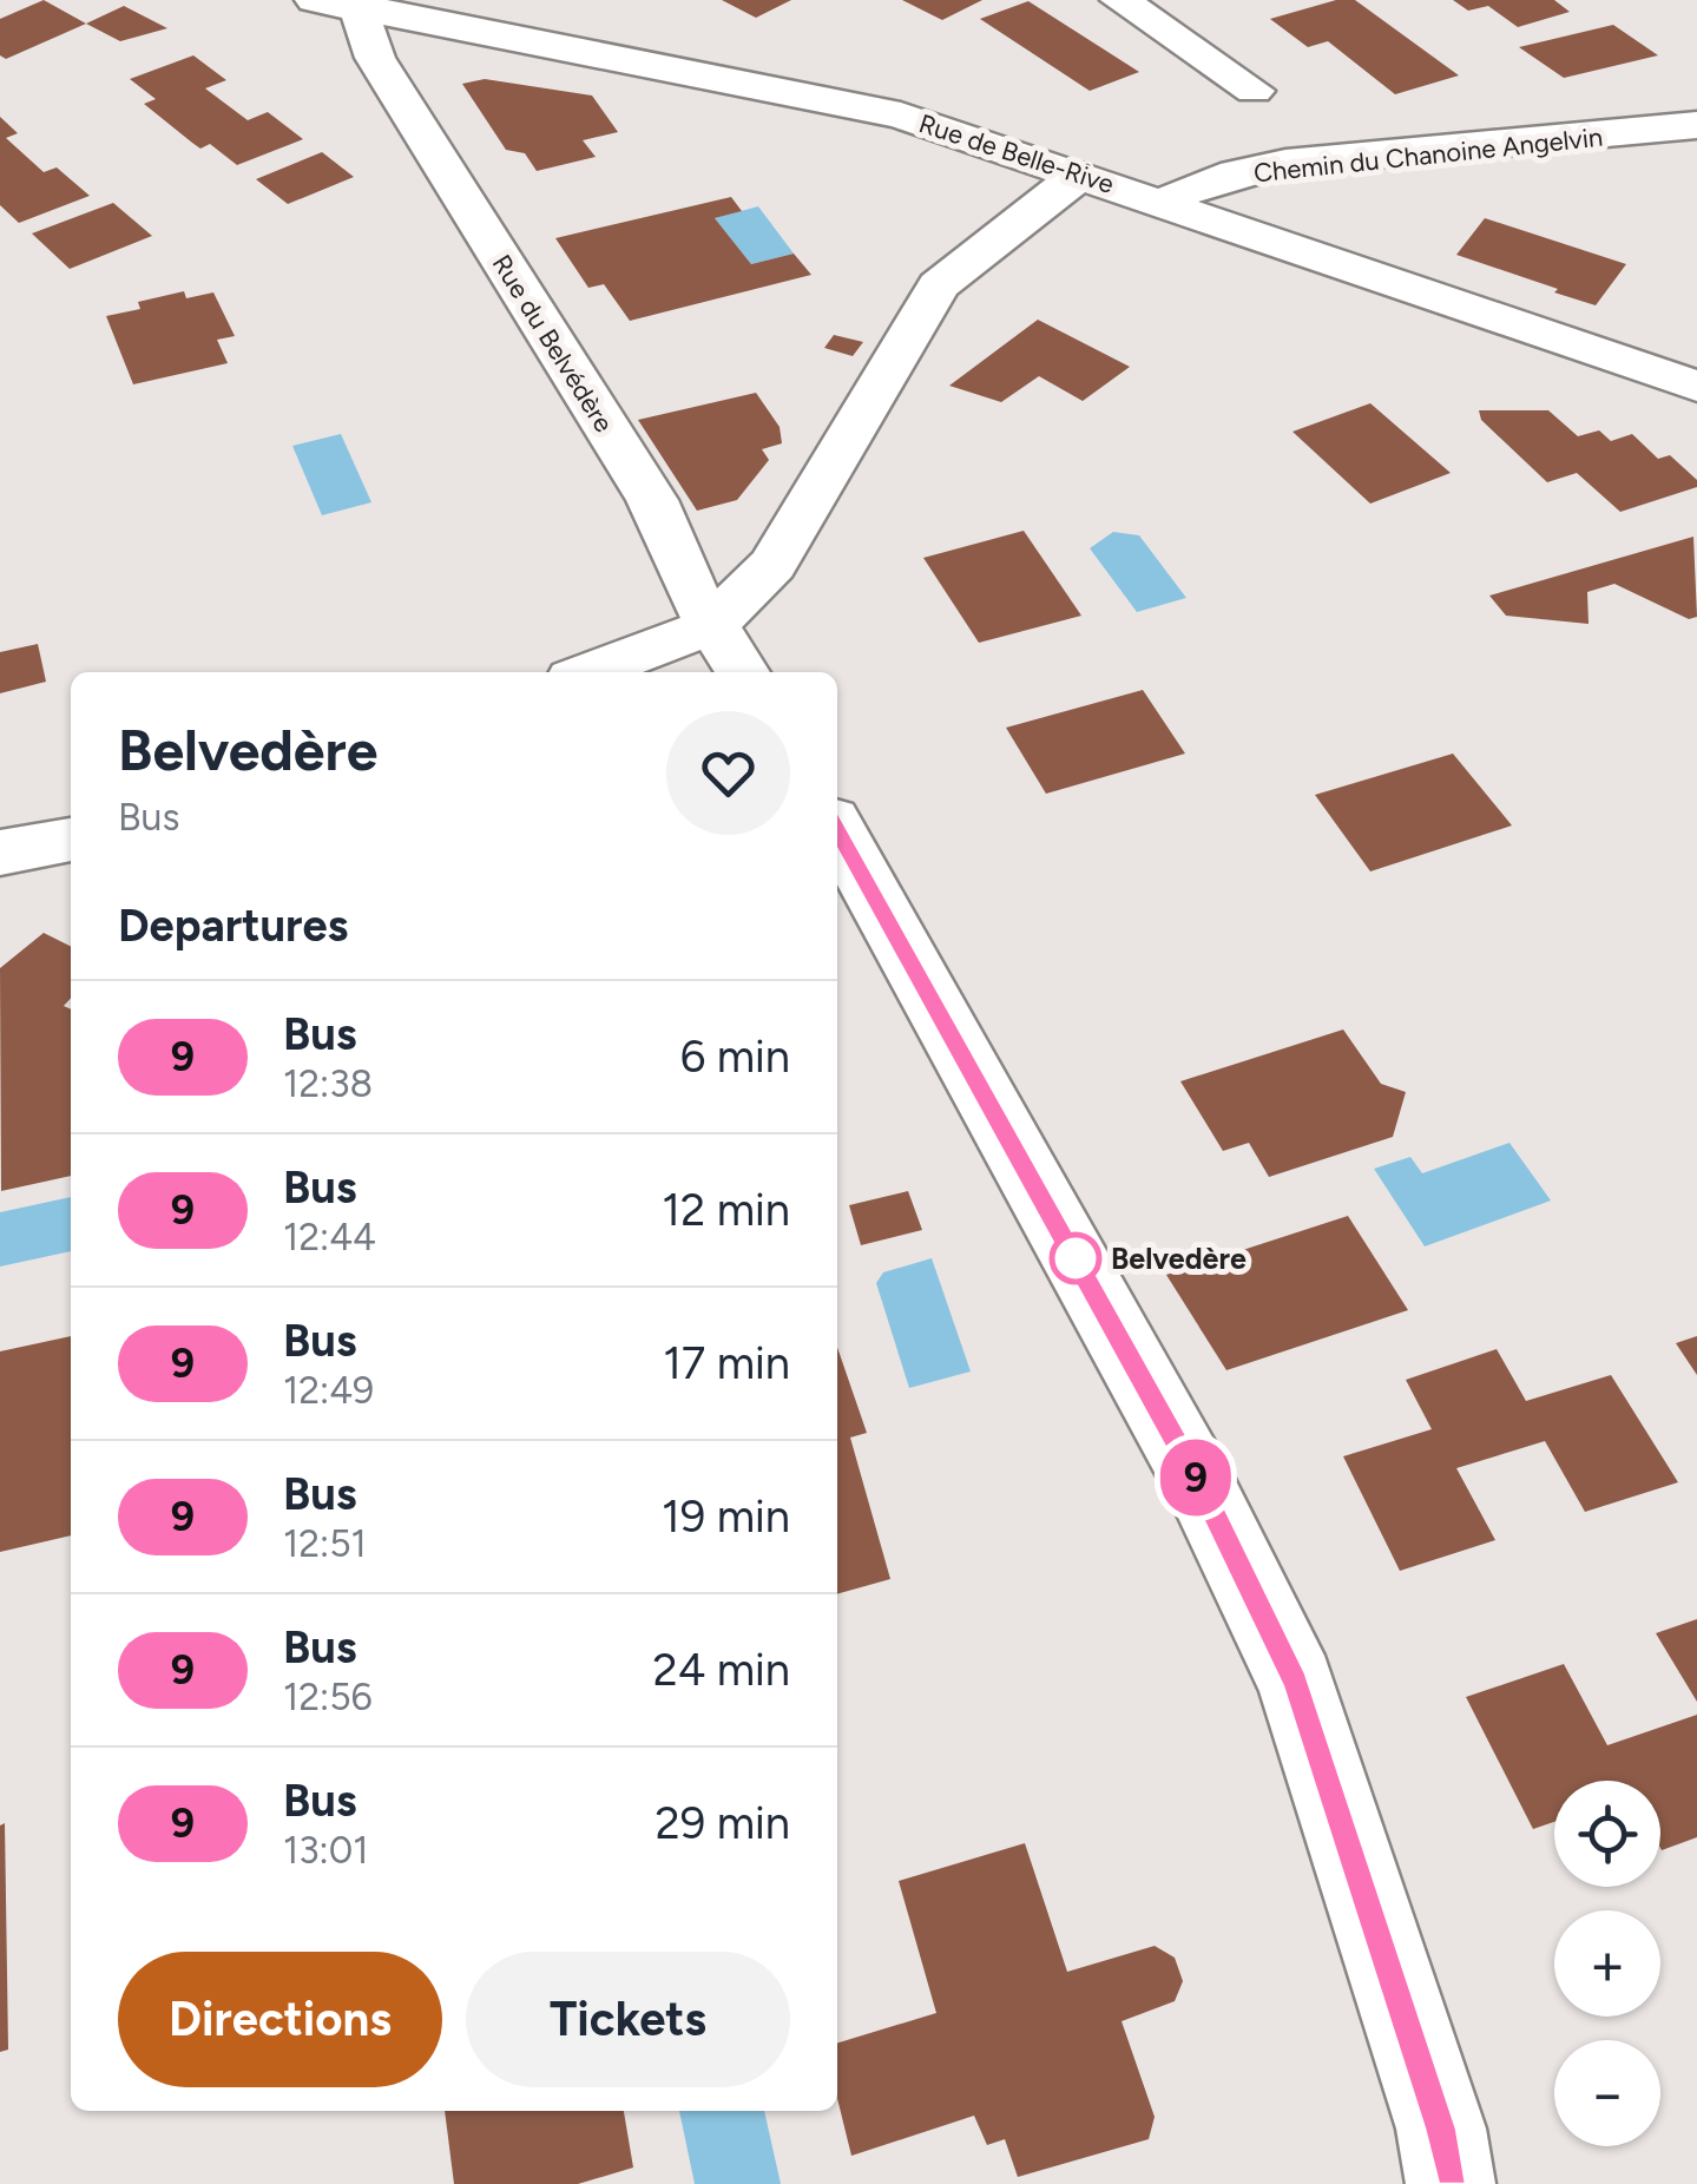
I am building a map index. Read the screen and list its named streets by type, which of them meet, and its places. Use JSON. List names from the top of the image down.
{
  "streets": {
    "street": ["Rue de Belle-Rive", "Chemin du Chanoine Angelvin", "Rue du Belvédère"]
  },
  "crossings": [
    ["Rue de Belle-Rive", "Chemin du Chanoine Angelvin"],
    ["Rue de Belle-Rive", "Rue du Belvédère"]
  ],
  "places": ["Belvedère"],
  "lines": ["bus line 9"],
  "page": {
    "on_map": "9",
    "heading": [
      ["Belvedère", "Bus"],
      "Departures"
    ],
    "list": [
      {
        "mark": "9",
        "name": "Bus",
        "note": "12:38",
        "value": "6 min"
      },
      {
        "mark": "9",
        "name": "Bus",
        "note": "12:44",
        "value": "12 min"
      },
      {
        "mark": "9",
        "name": "Bus",
        "note": "12:49",
        "value": "17 min"
      },
      {
        "mark": "9",
        "name": "Bus",
        "note": "12:51",
        "value": "19 min"
      },
      {
        "mark": "9",
        "name": "Bus",
        "note": "12:56",
        "value": "24 min"
      },
      {
        "mark": "9",
        "name": "Bus",
        "note": "13:01",
        "value": "29 min"
      }
    ],
    "map_buttons": ["+", "−"],
    "buttons": ["Directions", "Tickets"]
  }
}
